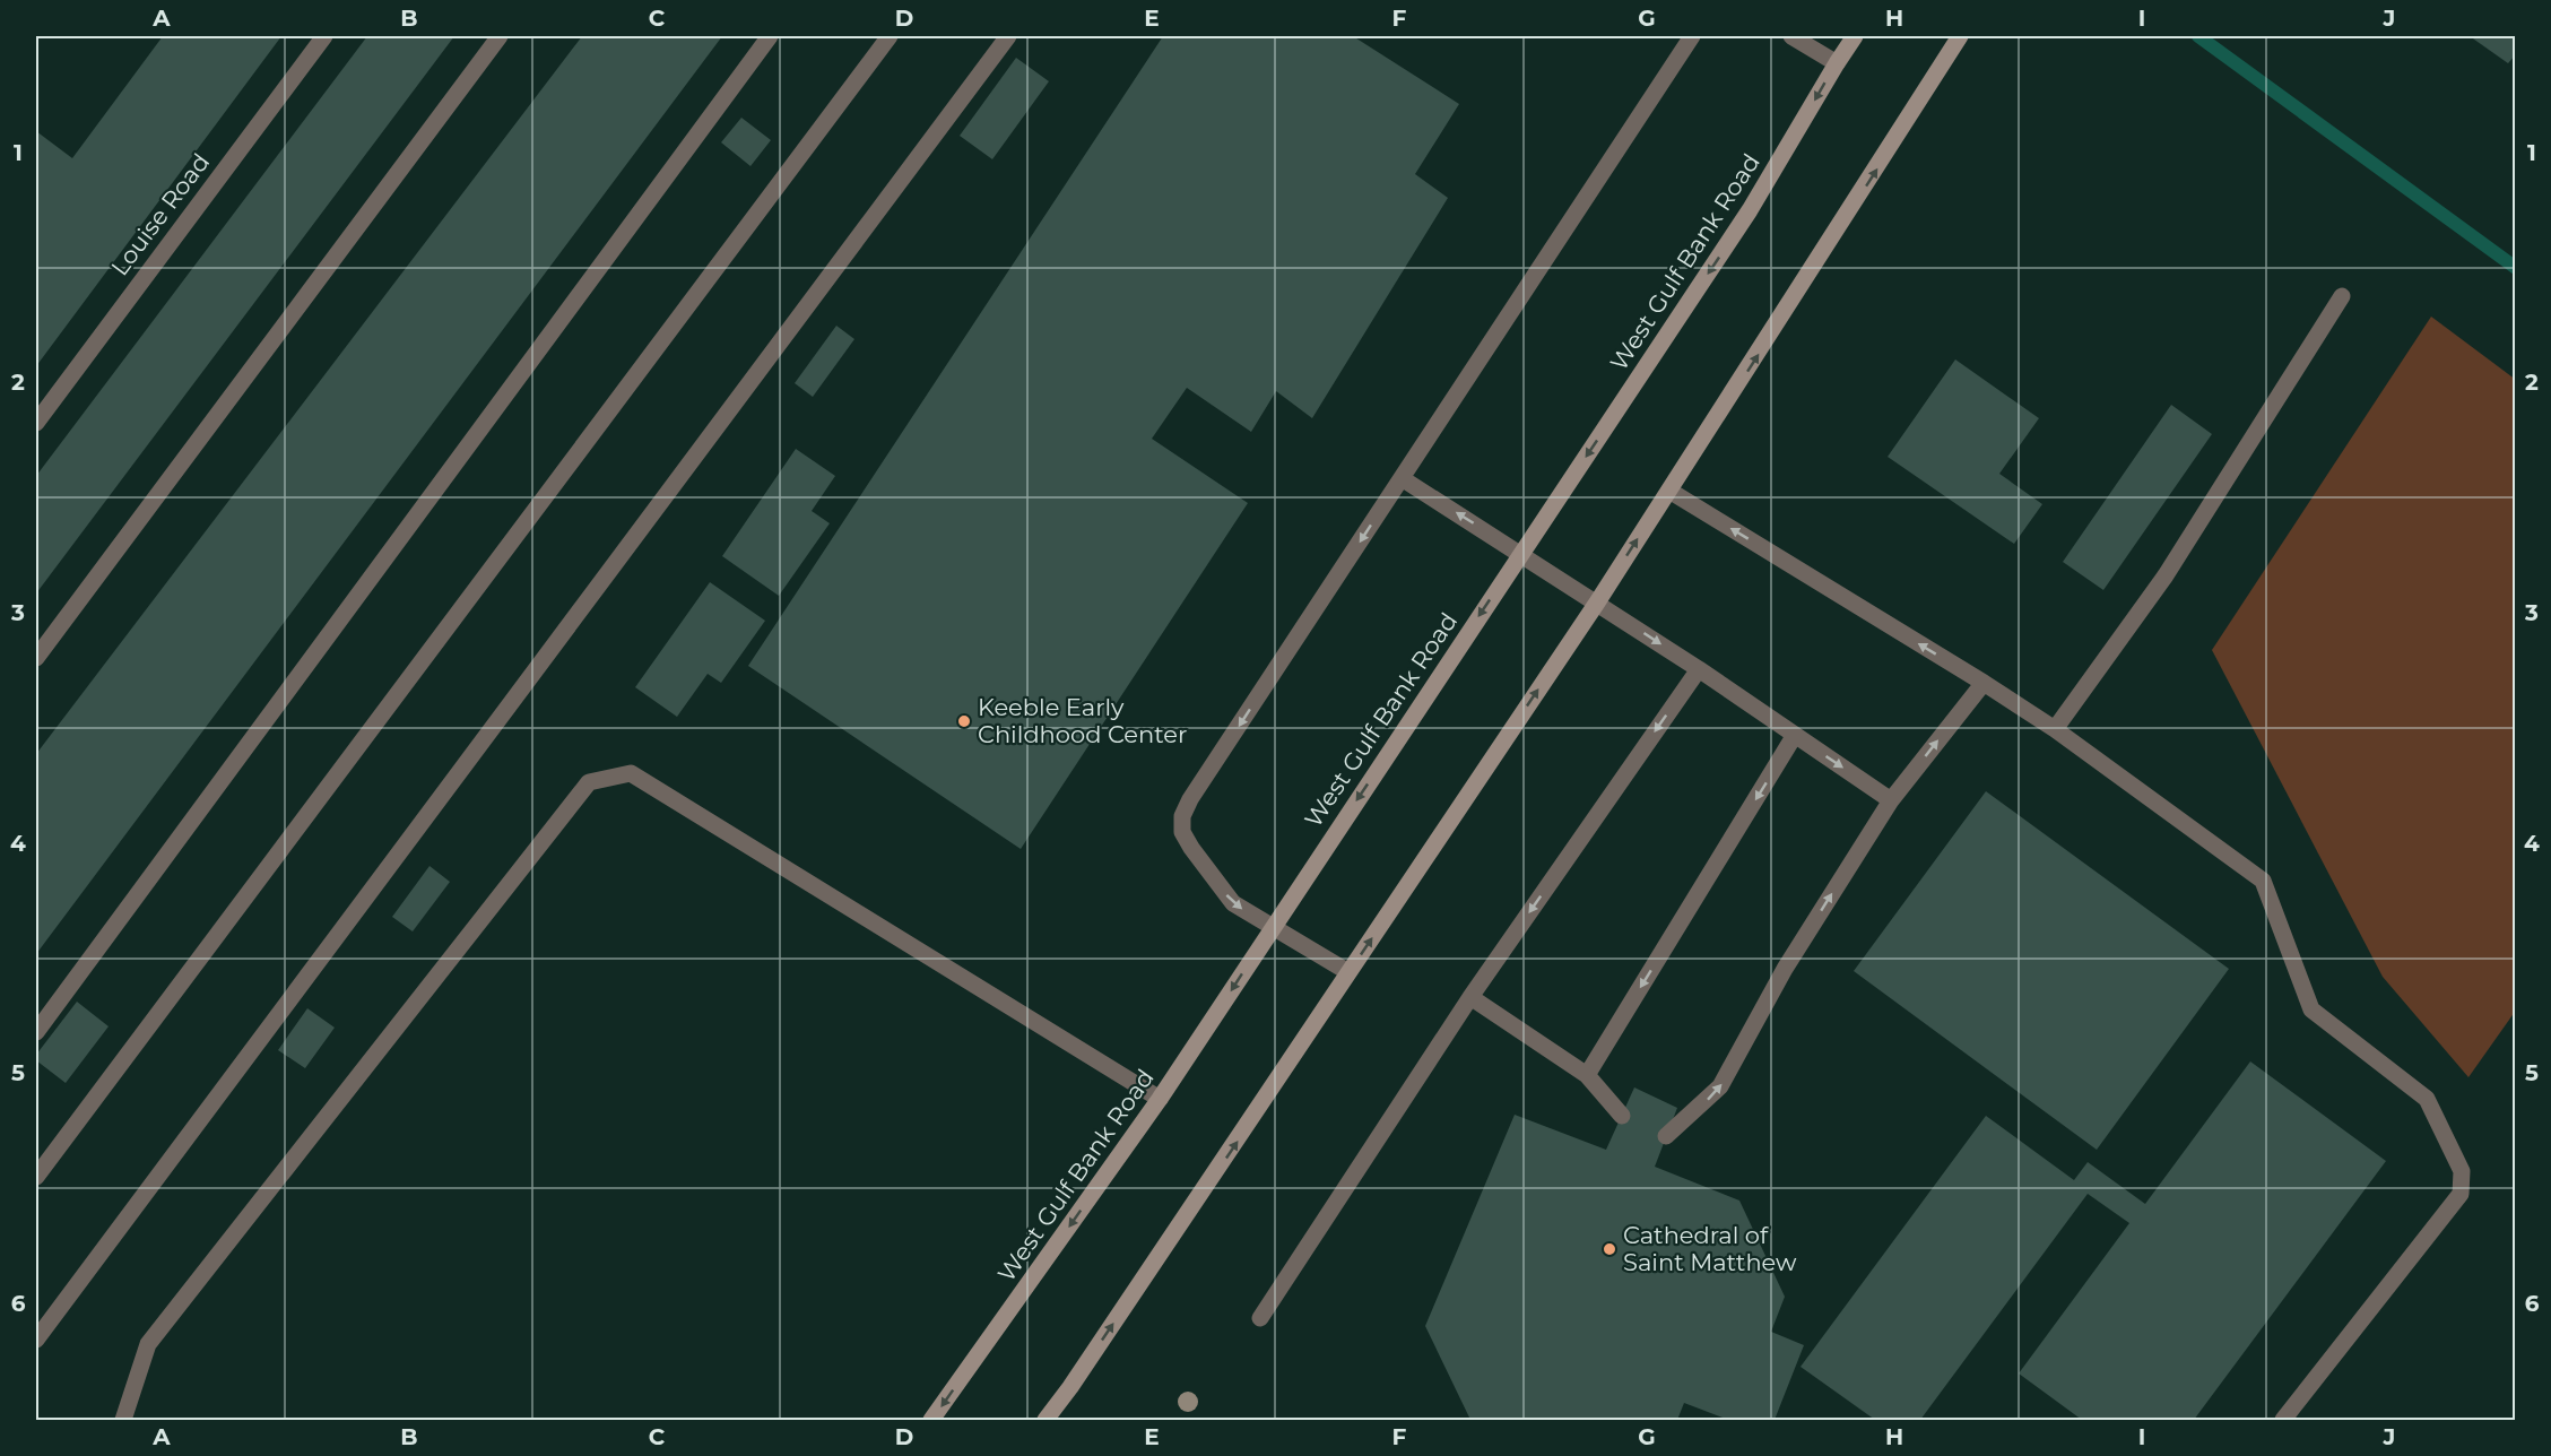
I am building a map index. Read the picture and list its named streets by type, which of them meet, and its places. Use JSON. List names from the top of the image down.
{
  "streets": {
    "main road": ["West Gulf Bank Road"],
    "street": ["Louise Road"]
  },
  "places": ["Keeble Early Childhood Center", "Cathedral of Saint Matthew"],
  "grid": {
    "columns": [
      "A",
      "B",
      "C",
      "D",
      "E",
      "F",
      "G",
      "H",
      "I",
      "J"
    ],
    "rows": [
      "1",
      "2",
      "3",
      "4",
      "5",
      "6"
    ]
  }
}
